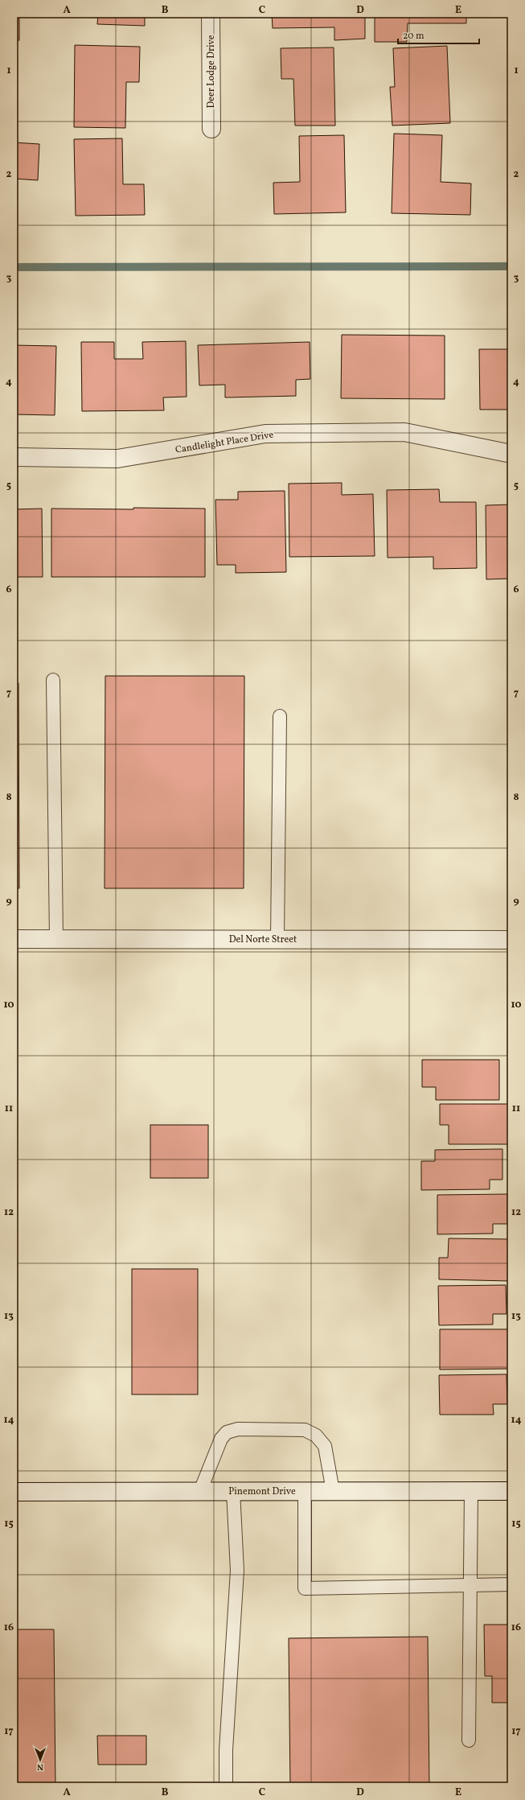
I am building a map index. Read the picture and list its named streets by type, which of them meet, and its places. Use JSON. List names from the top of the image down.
{
  "streets": {
    "street": [
      "Deer Lodge Drive",
      "Candlelight Place Drive",
      "Del Norte Street",
      "Pinemont Drive"
    ]
  },
  "scale_bar": "20 m",
  "north": "bottom",
  "grid": {
    "columns": [
      "A",
      "B",
      "C",
      "D",
      "E"
    ],
    "rows": [
      "1",
      "2",
      "3",
      "4",
      "5",
      "6",
      "7",
      "8",
      "9",
      "10",
      "11",
      "12",
      "13",
      "14",
      "15",
      "16",
      "17"
    ]
  }
}
